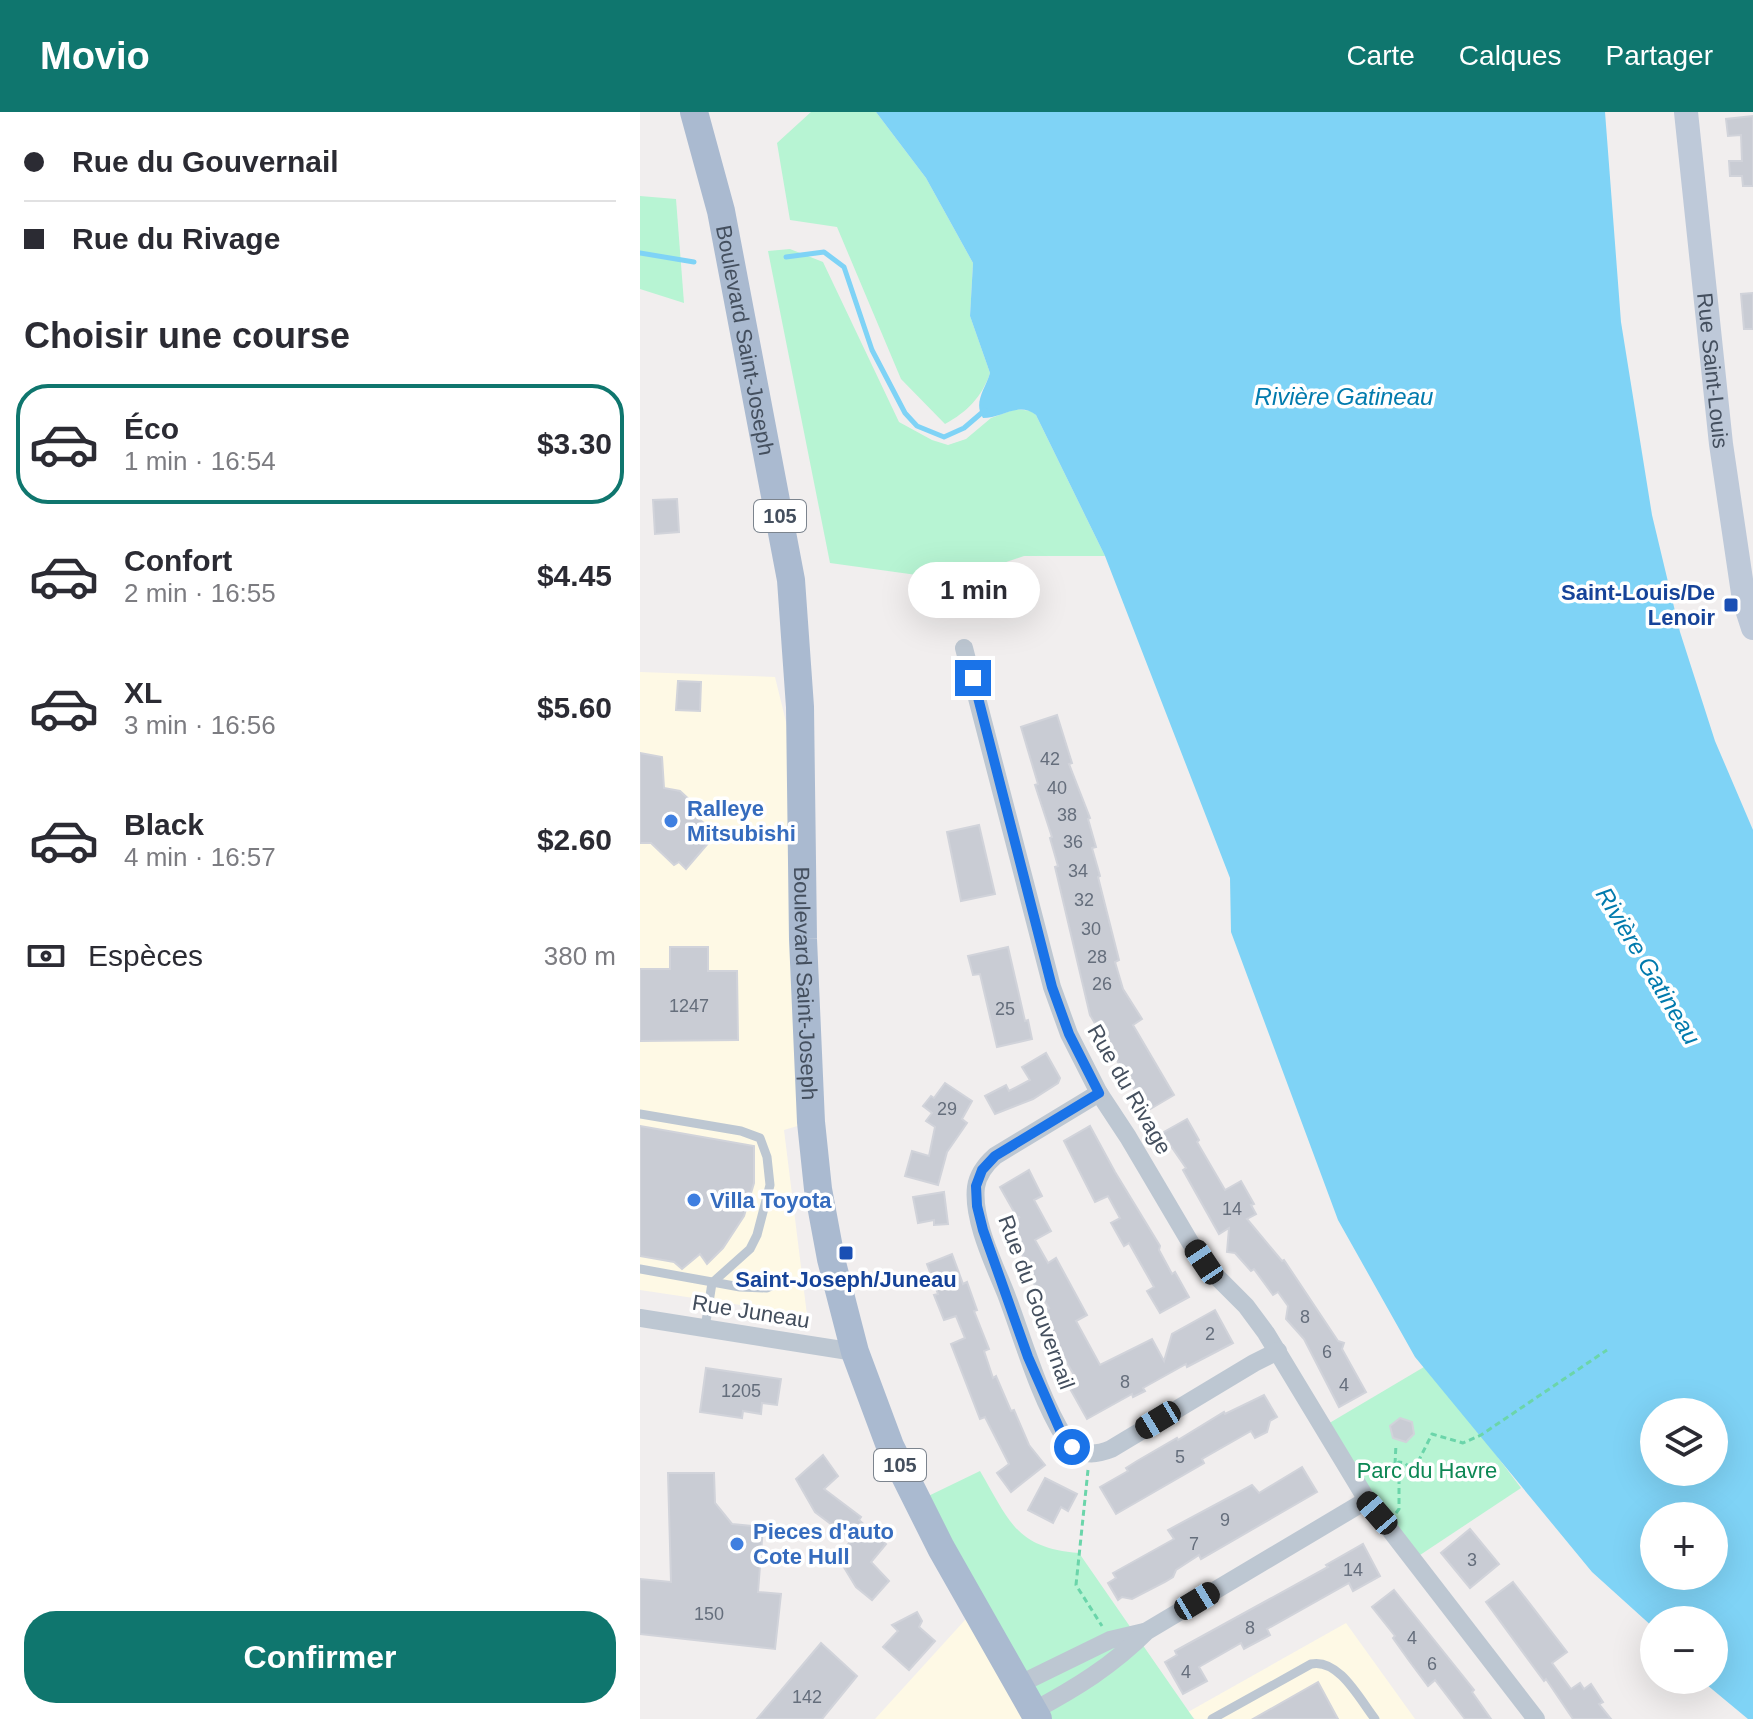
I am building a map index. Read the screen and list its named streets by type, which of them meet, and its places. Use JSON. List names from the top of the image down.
{
  "streets": {
    "main road": ["Boulevard Saint-Joseph", "Rue Saint-Louis", "105"],
    "street": ["Rue du Rivage", "Rue du Gouvernail", "Rue Juneau"]
  },
  "crossings": [
    ["Boulevard Saint-Joseph", "Rue Juneau"],
    ["Rue du Rivage", "Rue du Gouvernail"]
  ],
  "water": ["Rivière Gatineau"],
  "parks": ["Parc du Havre"],
  "places": {
    "transit": ["Saint-Louis/De Lenoir", "Saint-Joseph/Juneau"],
    "other": ["Ralleye Mitsubishi", "Villa Toyota", "Pieces d'auto Cote Hull"]
  },
  "house_numbers": [
    "42",
    "40",
    "38",
    "36",
    "34",
    "32",
    "30",
    "28",
    "26",
    "1247",
    "25",
    "29",
    "14",
    "8",
    "2",
    "6",
    "8",
    "4",
    "1205",
    "5",
    "9",
    "7",
    "3",
    "14",
    "150",
    "8",
    "4",
    "6",
    "4",
    "142"
  ],
  "page": {
    "header": "Movio",
    "nav": ["Carte", "Calques", "Partager"],
    "banner": ["Rue du Gouvernail", "Rue du Rivage"],
    "heading": "Choisir une course",
    "list": [
      {
        "name": "Éco",
        "note": "1 min · 16:54",
        "value": "$3.30"
      },
      {
        "name": "Confort",
        "note": "2 min · 16:55",
        "value": "$4.45"
      },
      {
        "name": "XL",
        "note": "3 min · 16:56",
        "value": "$5.60"
      },
      {
        "name": "Black",
        "note": "4 min · 16:57",
        "value": "$2.60"
      }
    ],
    "bubble": "1 min",
    "pay": ["Espèces", "380 m"],
    "map_buttons": ["+", "−"],
    "buttons": "Confirmer"
  }
}
